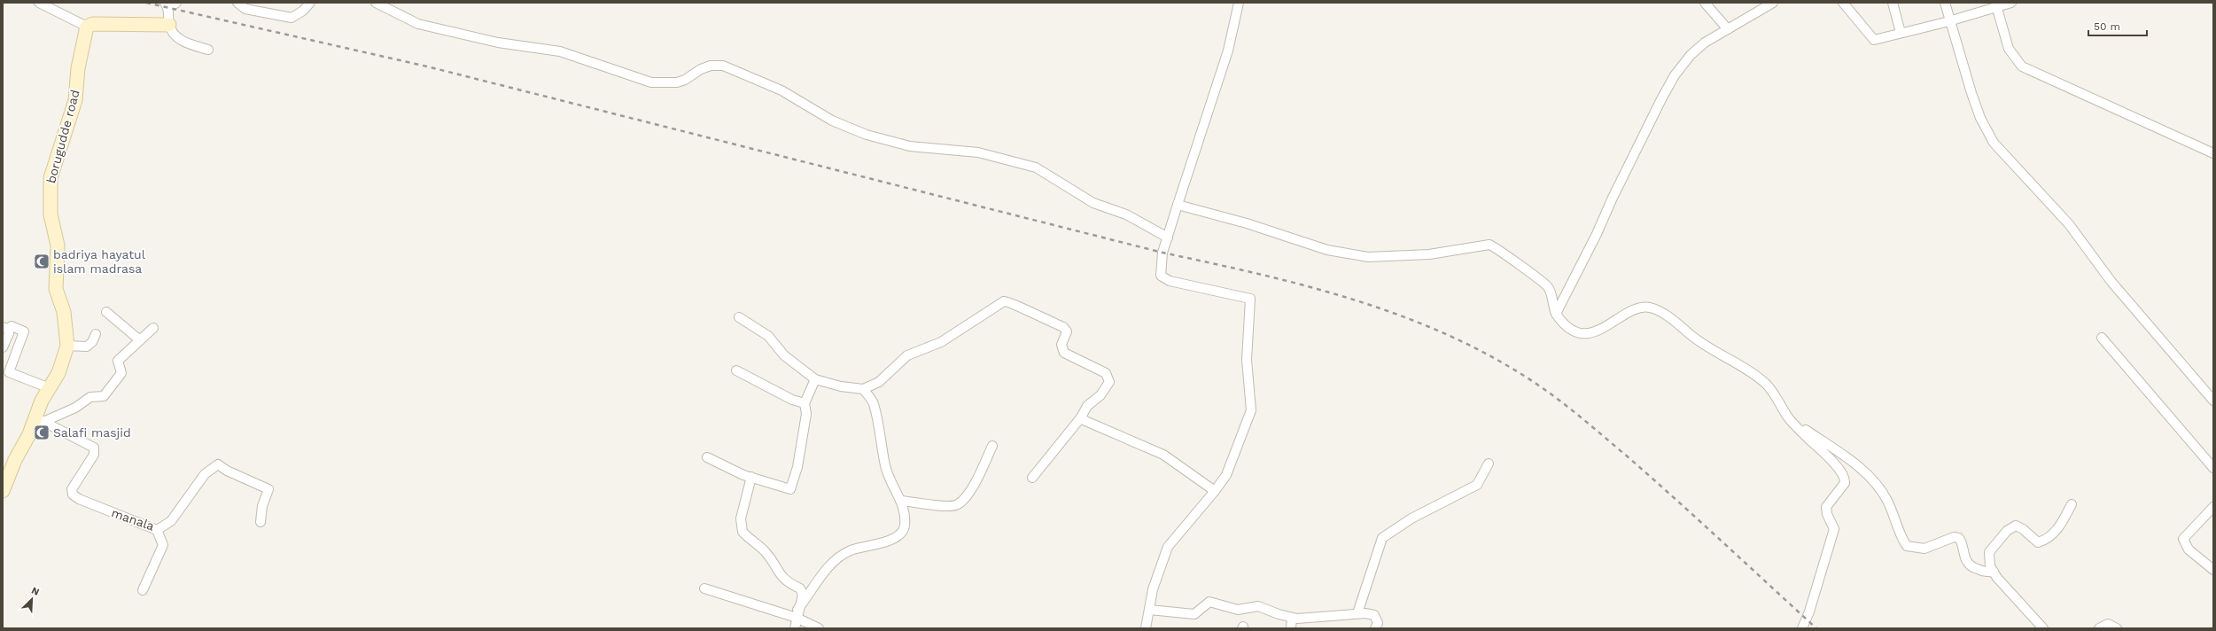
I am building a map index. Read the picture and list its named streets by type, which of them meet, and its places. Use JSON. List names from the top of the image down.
{
  "streets": {
    "main road": ["borugudde road"],
    "street": ["manala"]
  },
  "crossings": [
    ["borugudde road", "manala"]
  ],
  "places": {
    "mosque": ["badriya hayatul islam madrasa", "Salafi masjid"]
  },
  "scale_bar": "50 m",
  "north": "top right"
}
